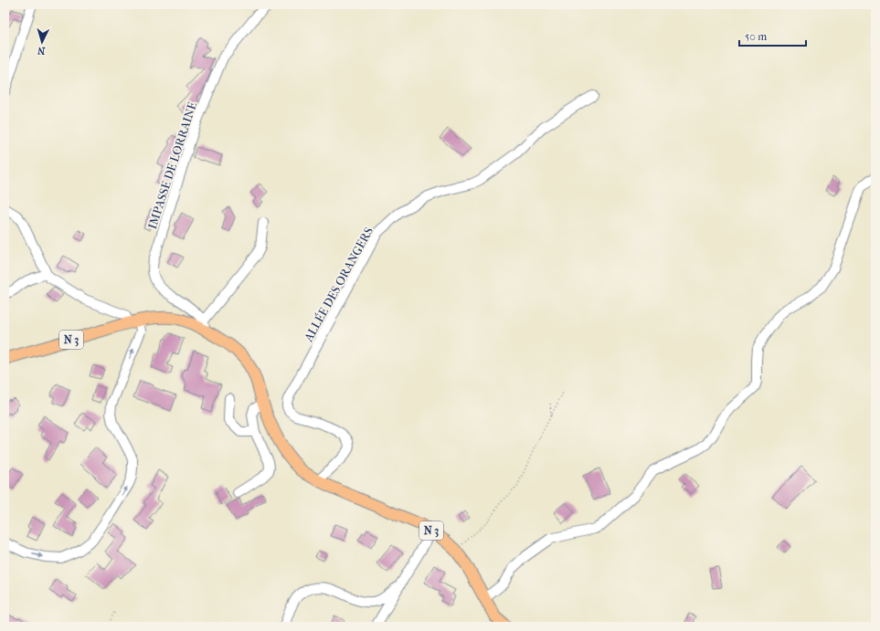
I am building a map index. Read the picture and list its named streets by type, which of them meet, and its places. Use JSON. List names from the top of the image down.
{
  "streets": {
    "main road": ["N 3"],
    "street": ["IMPASSE DE LORRAINE", "ALLÉE DES ORANGERS"]
  },
  "crossings": [
    ["IMPASSE DE LORRAINE", "N 3"],
    ["ALLÉE DES ORANGERS", "N 3"]
  ],
  "scale_bar": "50 m",
  "north": "bottom"
}
